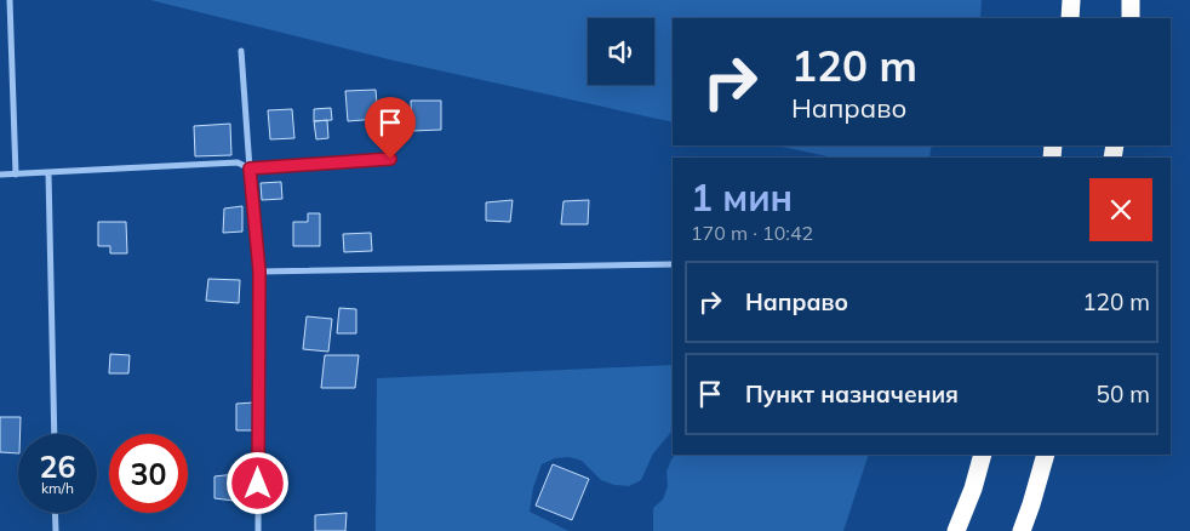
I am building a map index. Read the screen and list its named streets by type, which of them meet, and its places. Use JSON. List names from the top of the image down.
{
  "page": {
    "turn": ["120 m", "Направо"],
    "heading": ["1 мин", "170 m · 10:42"],
    "list": [
      {
        "name": "Направо",
        "value": "120 m"
      },
      {
        "name": "Пункт назначения",
        "value": "50 m"
      }
    ],
    "speed": "26 km/h",
    "limit": "30"
  }
}
